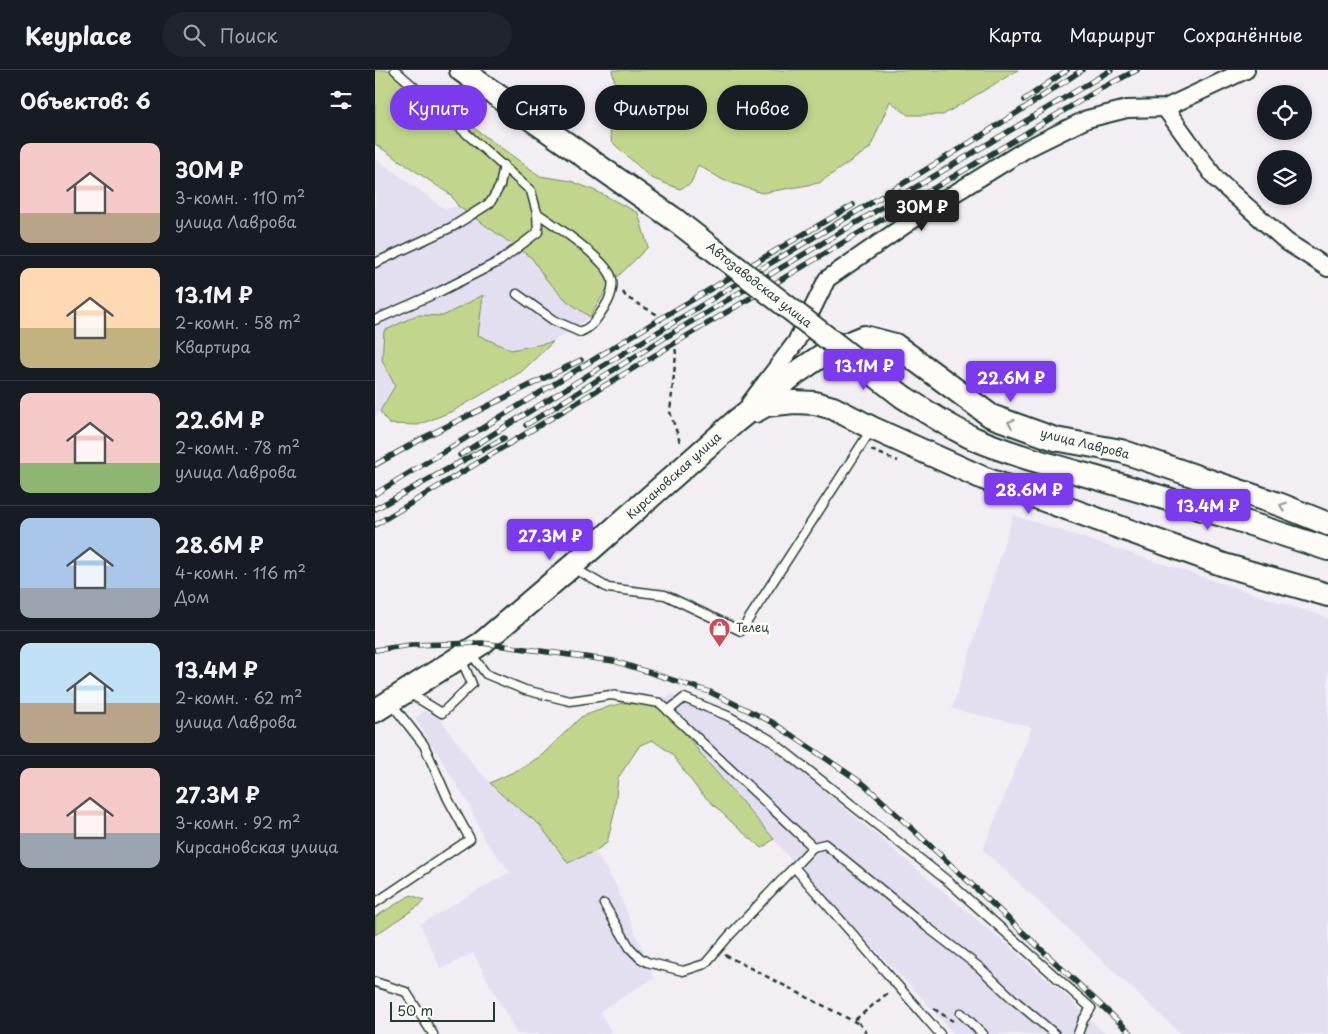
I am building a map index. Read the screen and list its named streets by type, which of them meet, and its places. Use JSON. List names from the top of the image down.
{
  "streets": {
    "main road": ["Автозаводская улица", "улица Лаврова", "Кирсановская улица"]
  },
  "crossings": [
    ["улица Лаврова", "Кирсановская улица"]
  ],
  "places": {
    "shop": ["Телец"]
  },
  "scale_bar": "50 m",
  "page": {
    "header": "Keyplace",
    "search": "Поиск",
    "nav": ["Карта", "Маршрут", "Сохранённые"],
    "heading": "Объектов: 6",
    "chip": [
      "Купить",
      "Снять",
      "Фильтры",
      "Новое"
    ],
    "list": [
      {
        "name": "30M ₽",
        "note": "3-комн. · 110 m² · улица Лаврова"
      },
      {
        "name": "13.1M ₽",
        "note": "2-комн. · 58 m² · Квартира"
      },
      {
        "name": "22.6M ₽",
        "note": "2-комн. · 78 m² · улица Лаврова"
      },
      {
        "name": "28.6M ₽",
        "note": "4-комн. · 116 m² · Дом"
      },
      {
        "name": "13.4M ₽",
        "note": "2-комн. · 62 m² · улица Лаврова"
      },
      {
        "name": "27.3M ₽",
        "note": "3-комн. · 92 m² · Кирсановская улица"
      }
    ],
    "price": [
      "30M ₽",
      "13.1M ₽",
      "22.6M ₽",
      "28.6M ₽",
      "13.4M ₽",
      "27.3M ₽"
    ],
    "scale": "50 m"
  }
}
